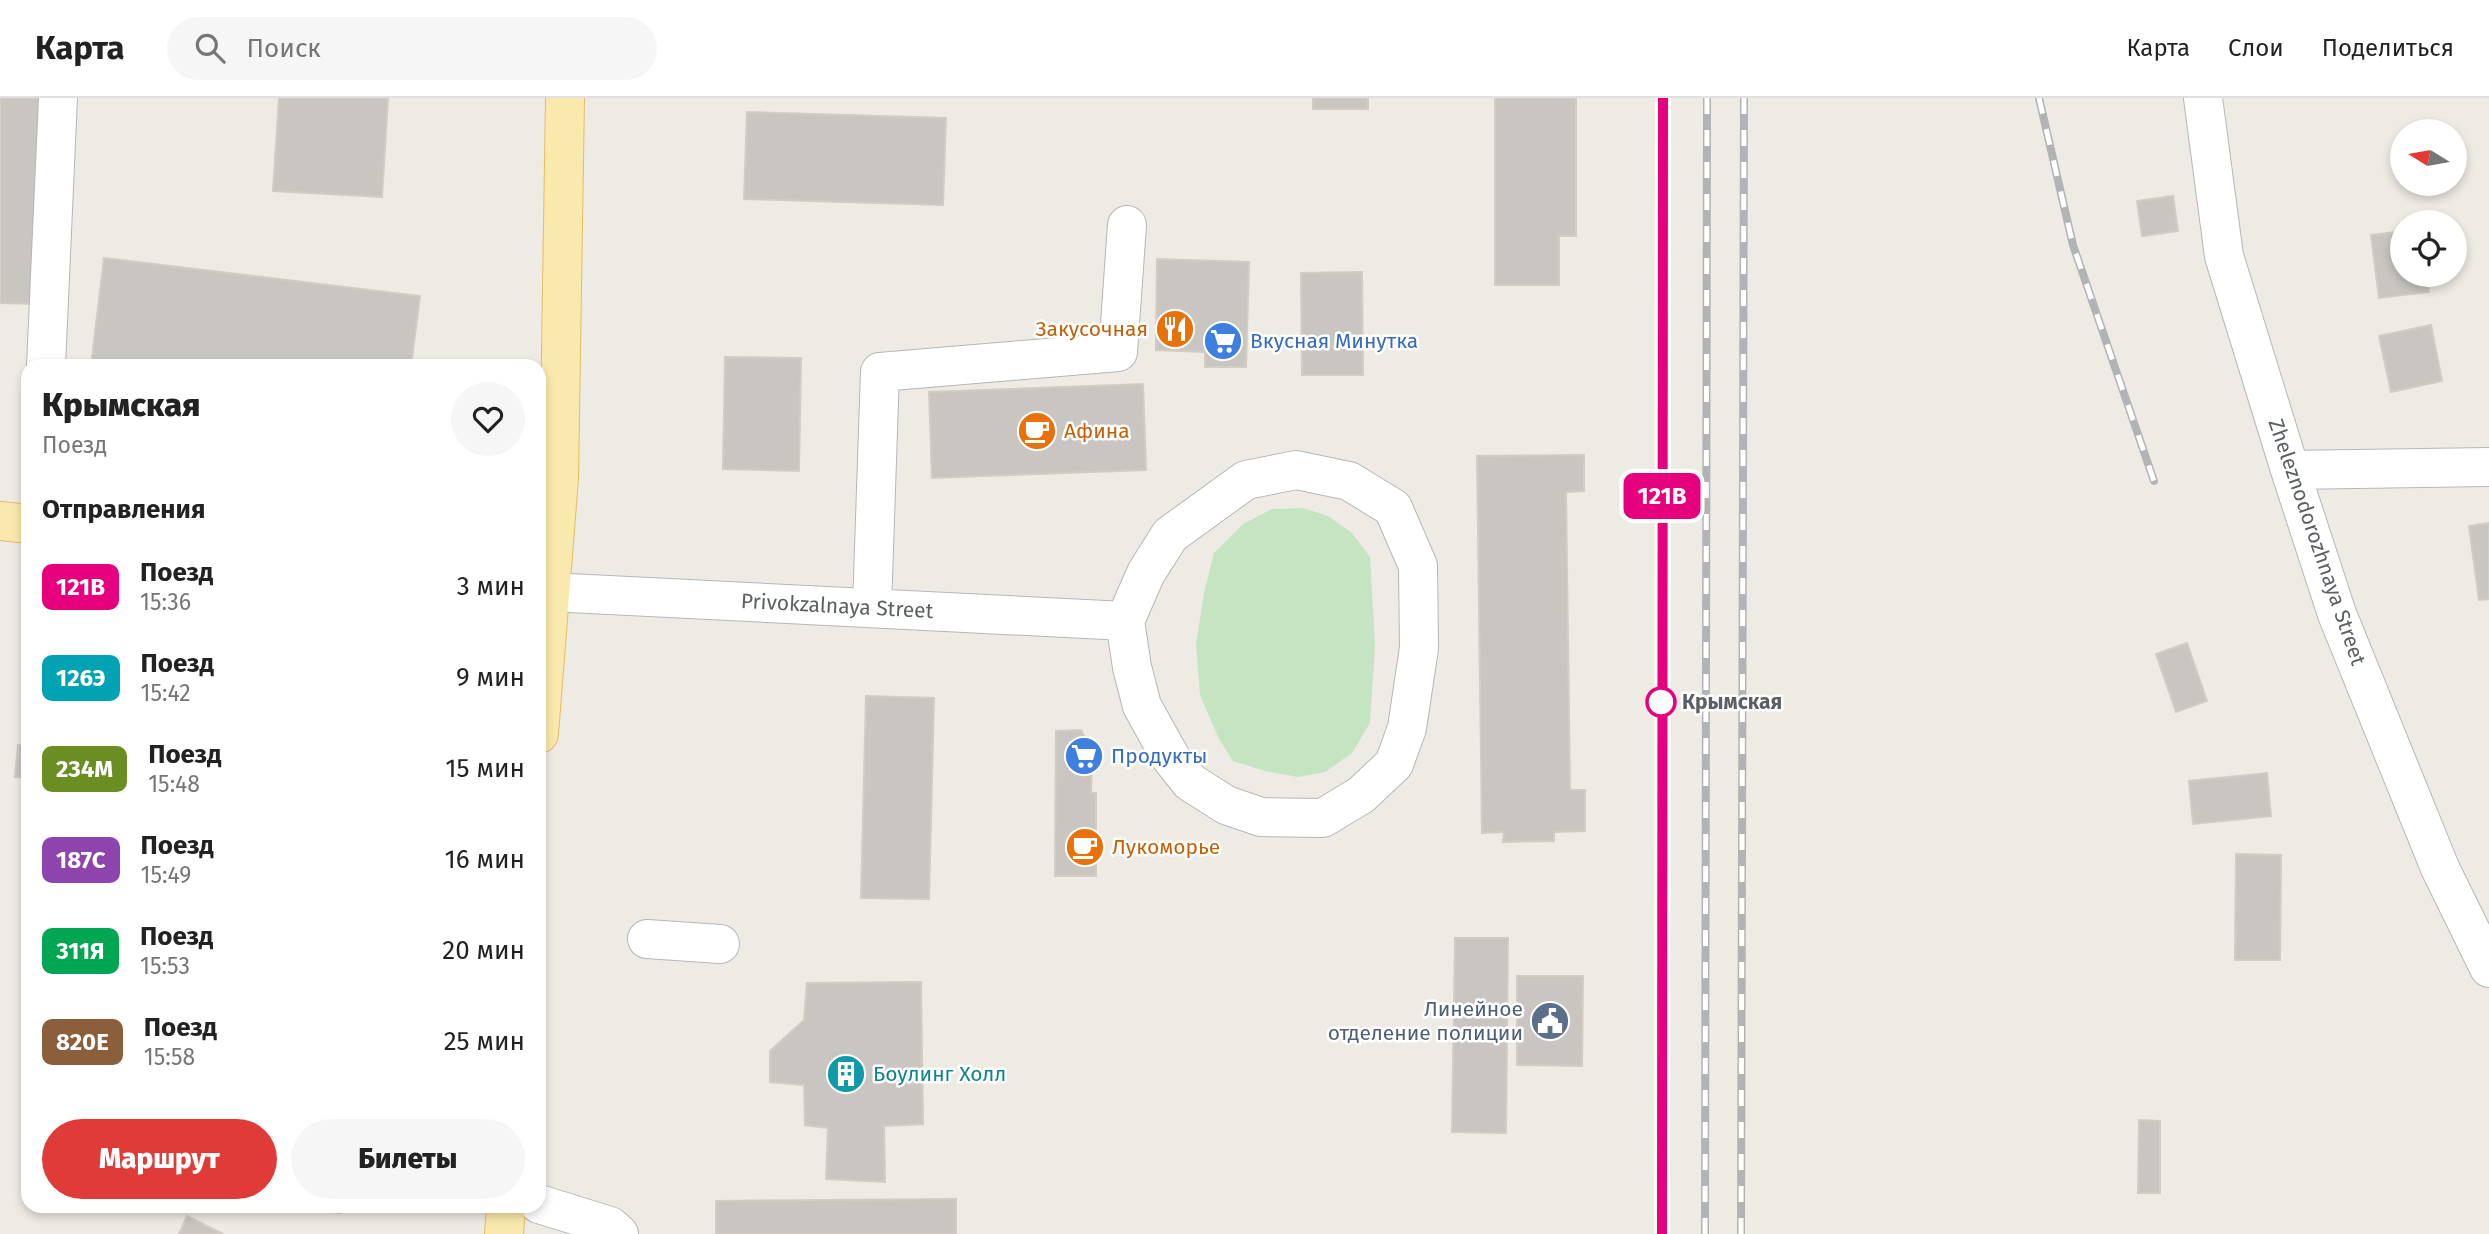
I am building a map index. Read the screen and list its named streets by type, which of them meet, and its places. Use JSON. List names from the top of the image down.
{
  "streets": {
    "street": ["Zheleznodorozhnaya Street", "Privokzalnaya Street"]
  },
  "places": {
    "restaurant": ["Закусочная"],
    "supermarket": ["Вкусная Минутка", "Продукты"],
    "cafe": ["Афина", "Лукоморье"],
    "other": ["Крымская"],
    "public building": ["Линейное отделение полиции"],
    "building": ["Боулинг Холл"]
  },
  "north": "left",
  "page": {
    "header": "Карта",
    "search": "Поиск",
    "nav": ["Карта", "Слои", "Поделиться"],
    "on_map": "121В",
    "heading": [
      ["Крымская", "Поезд"],
      "Отправления"
    ],
    "list": [
      {
        "mark": "121В",
        "name": "Поезд",
        "note": "15:36",
        "value": "3 мин"
      },
      {
        "mark": "126Э",
        "name": "Поезд",
        "note": "15:42",
        "value": "9 мин"
      },
      {
        "mark": "234М",
        "name": "Поезд",
        "note": "15:48",
        "value": "15 мин"
      },
      {
        "mark": "187С",
        "name": "Поезд",
        "note": "15:49",
        "value": "16 мин"
      },
      {
        "mark": "311Я",
        "name": "Поезд",
        "note": "15:53",
        "value": "20 мин"
      },
      {
        "mark": "820Е",
        "name": "Поезд",
        "note": "15:58",
        "value": "25 мин"
      }
    ],
    "buttons": ["Маршрут", "Билеты"]
  }
}
